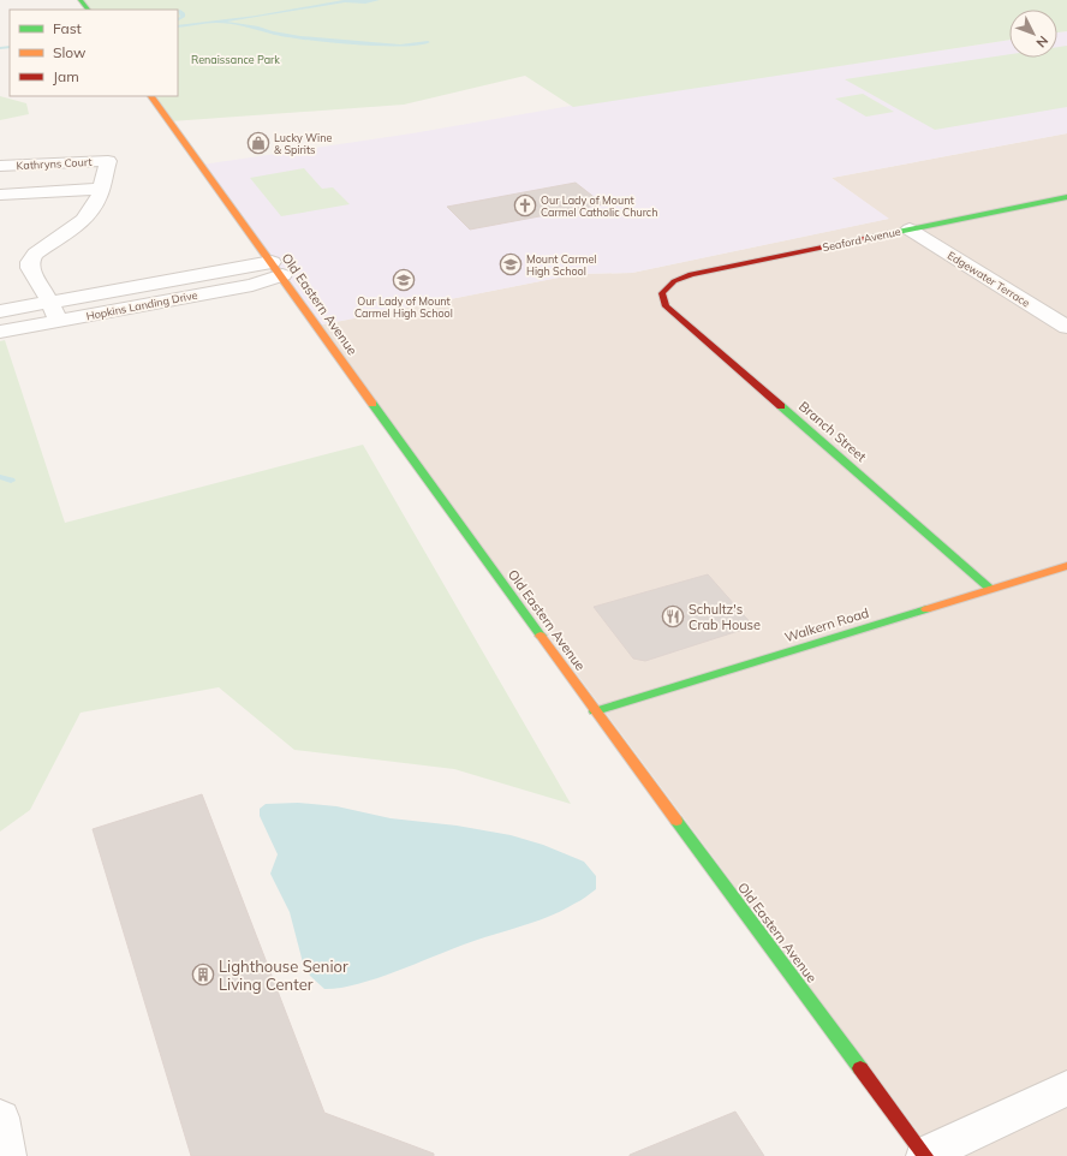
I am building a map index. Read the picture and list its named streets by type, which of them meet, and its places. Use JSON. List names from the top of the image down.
{
  "streets": {
    "street": [
      "Kathryns Court",
      "Seaford Avenue",
      "Edgewater Terrace",
      "Old Eastern Avenue",
      "Hopkins Landing Drive",
      "Branch Street",
      "Walkern Road"
    ]
  },
  "crossings": [
    ["Kathryns Court", "Hopkins Landing Drive"],
    ["Seaford Avenue", "Edgewater Terrace"],
    ["Seaford Avenue", "Branch Street"],
    ["Old Eastern Avenue", "Hopkins Landing Drive"],
    ["Old Eastern Avenue", "Walkern Road"],
    ["Branch Street", "Walkern Road"]
  ],
  "parks": ["Renaissance Park"],
  "places": {
    "shop": ["Lucky Wine & Spirits"],
    "church": ["Our Lady of Mount Carmel Catholic Church"],
    "school or university": ["Mount Carmel High School", "Our Lady of Mount Carmel High School"],
    "restaurant": ["Schultz's Crab House"],
    "building": ["Lighthouse Senior Living Center"]
  },
  "legend": ["Fast", "Slow", "Jam"],
  "north": "bottom right"
}
